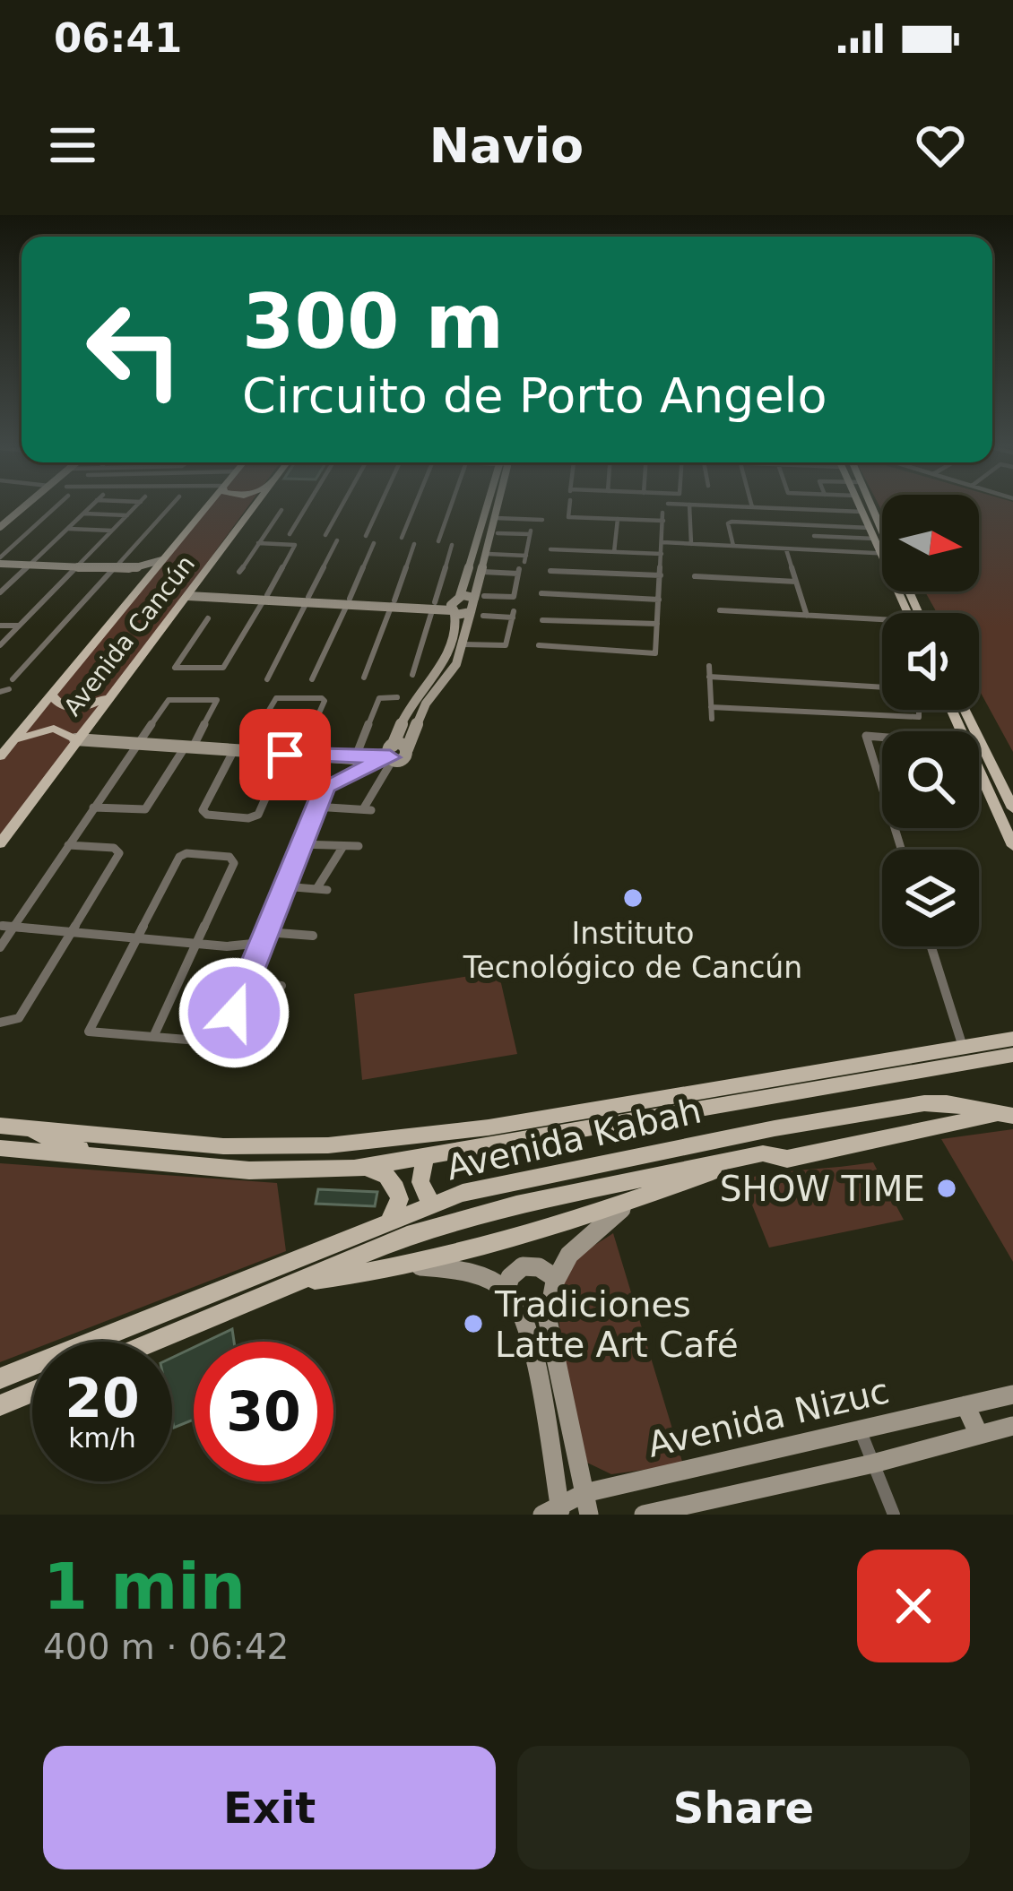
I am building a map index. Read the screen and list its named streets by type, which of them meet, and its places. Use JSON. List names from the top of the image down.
{
  "streets": {
    "main road": ["Avenida Cancún", "Avenida Kabah"],
    "street": ["Avenida Nizuc"]
  },
  "places": ["Instituto Tecnológico de Cancún", "SHOW TIME", "Tradiciones Latte Art Café"],
  "north": "right",
  "page": {
    "status": "06:41",
    "header": "Navio",
    "turn": ["300 m", "Circuito de Porto Angelo"],
    "speed": "20 km/h",
    "limit": "30",
    "heading": ["1 min", "400 m · 06:42"],
    "buttons": ["Exit", "Share"]
  }
}
